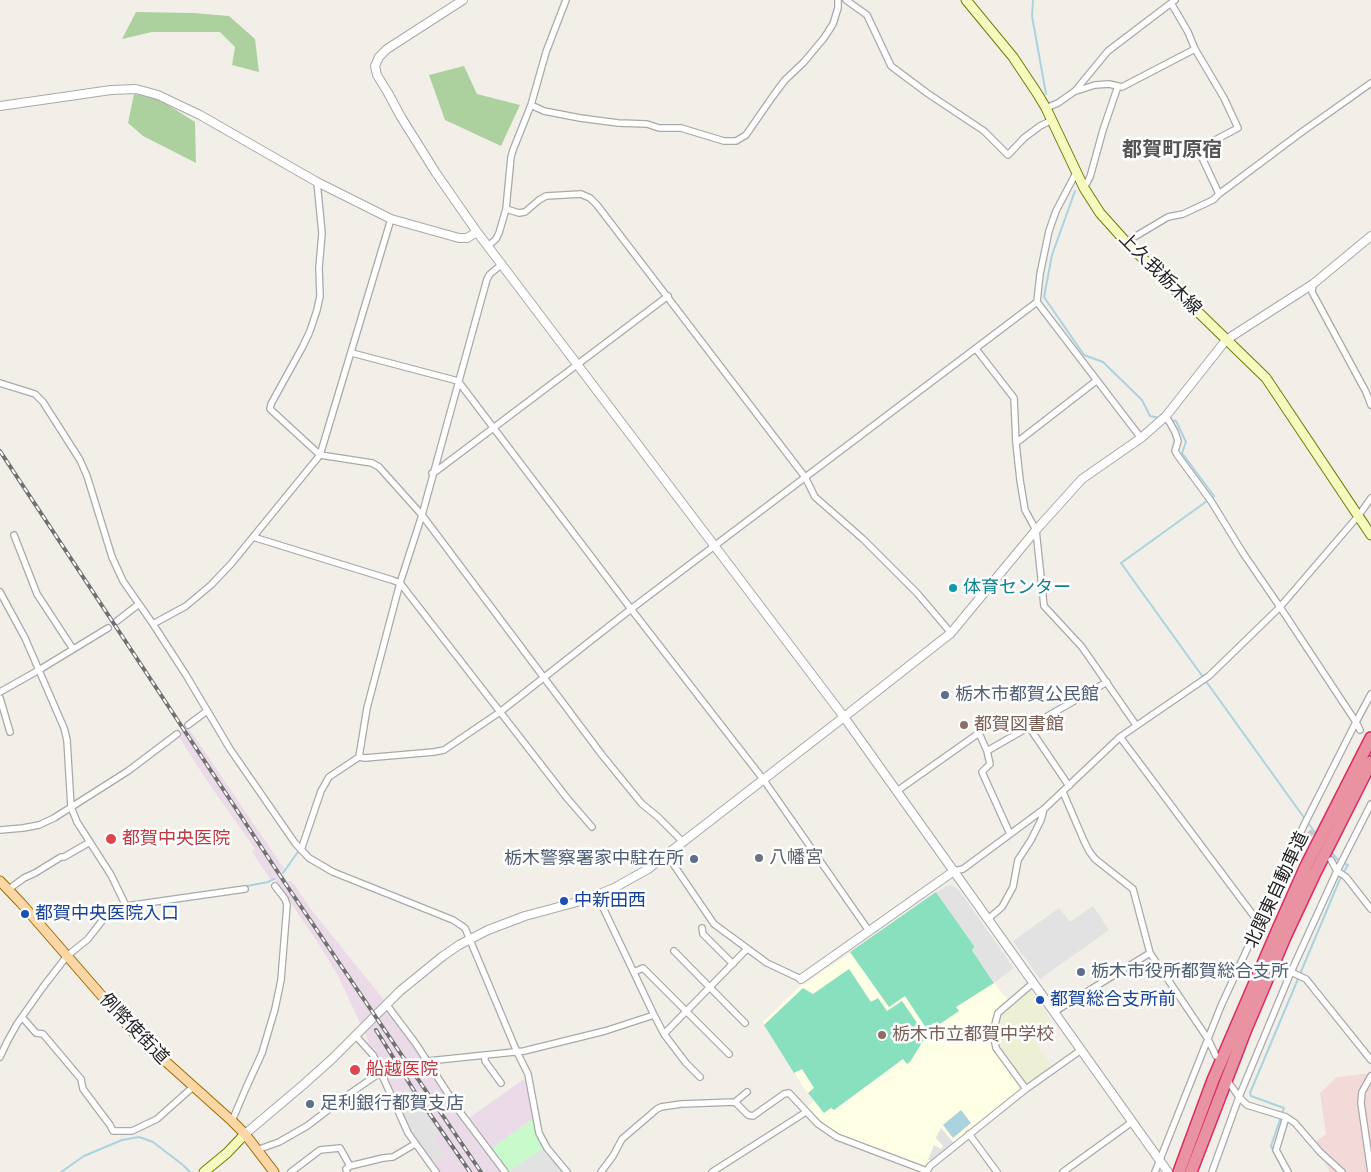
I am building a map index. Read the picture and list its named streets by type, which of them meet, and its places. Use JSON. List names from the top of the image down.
{
  "streets": {
    "highway": ["北関東自動車道"],
    "main road": ["上久我栃木線", "例幣使街道"]
  },
  "districts": ["都賀町原宿"],
  "places": [
    "体育センター",
    "栃木市都賀公民館",
    "都賀図書館",
    "都賀中央医院",
    "八幡宮",
    "栃木警察署家中駐在所",
    "中新田西",
    "都賀中央医院入口",
    "栃木市役所都賀総合支所",
    "都賀総合支所前",
    "栃木市立都賀中学校",
    "船越医院",
    "足利銀行都賀支店"
  ]
}
